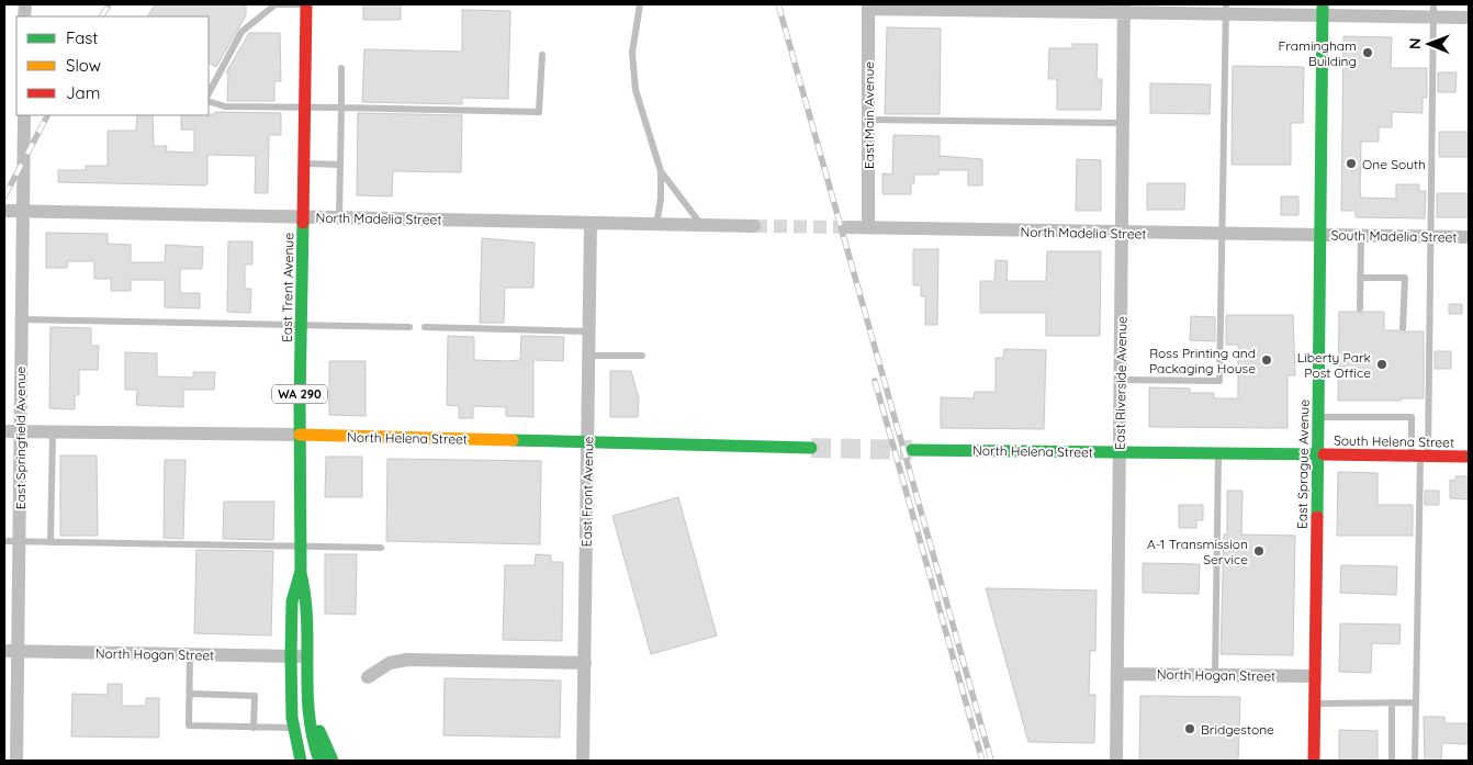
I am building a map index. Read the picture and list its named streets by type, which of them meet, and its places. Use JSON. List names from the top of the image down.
{
  "streets": {
    "main road": [
      "East Trent Avenue",
      "WA 290",
      "North Helena Street",
      "South Helena Street",
      "East Sprague Avenue"
    ],
    "street": [
      "East Main Avenue",
      "North Madelia Street",
      "South Madelia Street",
      "East Riverside Avenue",
      "East Springfield Avenue",
      "East Front Avenue",
      "North Hogan Street"
    ]
  },
  "crossings": [
    ["East Main Avenue", "North Madelia Street"],
    ["North Madelia Street", "South Madelia Street"],
    ["North Madelia Street", "East Trent Avenue"],
    ["North Madelia Street", "East Riverside Avenue"],
    ["North Madelia Street", "East Springfield Avenue"],
    ["North Madelia Street", "East Sprague Avenue"],
    ["North Madelia Street", "East Front Avenue"],
    ["South Madelia Street", "East Sprague Avenue"],
    ["East Trent Avenue", "North Helena Street"],
    ["East Trent Avenue", "North Hogan Street"],
    ["East Riverside Avenue", "North Helena Street"],
    ["East Riverside Avenue", "North Hogan Street"],
    ["East Springfield Avenue", "North Helena Street"],
    ["East Springfield Avenue", "North Hogan Street"],
    ["North Helena Street", "South Helena Street"],
    ["North Helena Street", "East Sprague Avenue"],
    ["North Helena Street", "East Front Avenue"],
    ["South Helena Street", "East Sprague Avenue"],
    ["East Sprague Avenue", "North Hogan Street"]
  ],
  "places": [
    "Framingham Building",
    "One South",
    "Ross Printing and Packaging House",
    "Liberty Park Post Office",
    "A-1 Transmission Service",
    "Bridgestone"
  ],
  "legend": ["Fast", "Slow", "Jam"],
  "north": "left"
}
